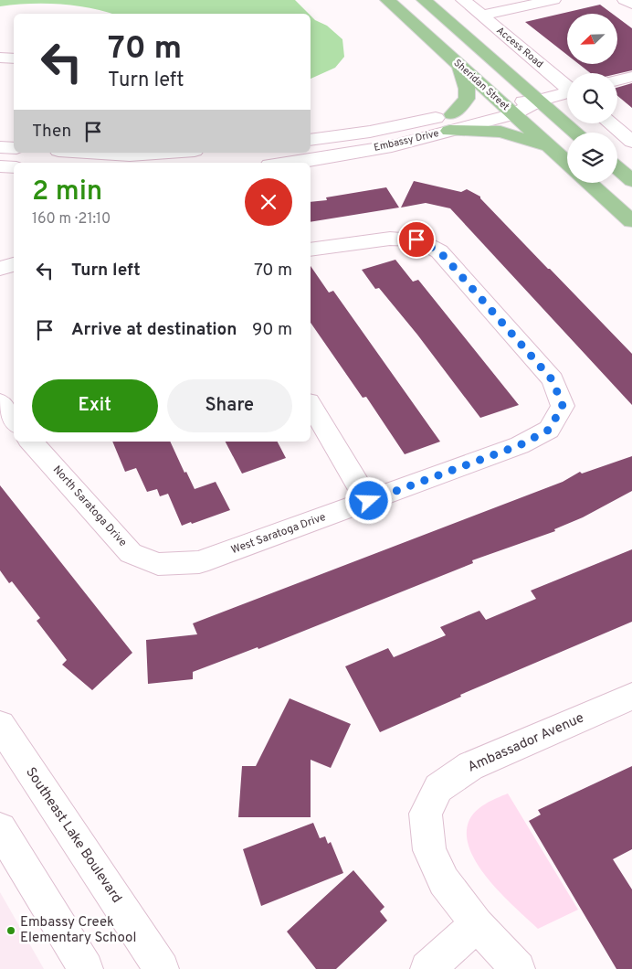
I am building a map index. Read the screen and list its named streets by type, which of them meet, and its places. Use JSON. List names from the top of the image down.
{
  "streets": {
    "main road": ["Sheridan Street"],
    "street": [
      "Access Road",
      "Embassy Drive",
      "North Saratoga Drive",
      "West Saratoga Drive",
      "Ambassador Avenue",
      "Southeast Lake Boulevard"
    ]
  },
  "crossings": [
    ["Sheridan Street", "Embassy Drive"],
    ["North Saratoga Drive", "West Saratoga Drive"]
  ],
  "places": ["Embassy Creek Elementary School"],
  "north": "bottom left",
  "page": {
    "turn": ["70 m", "Turn left"],
    "then": "Then",
    "heading": ["2 min", "160 m · 21:10"],
    "list": [
      {
        "name": "Turn left",
        "value": "70 m"
      },
      {
        "name": "Arrive at destination",
        "value": "90 m"
      }
    ],
    "buttons": ["Exit", "Share"]
  }
}
